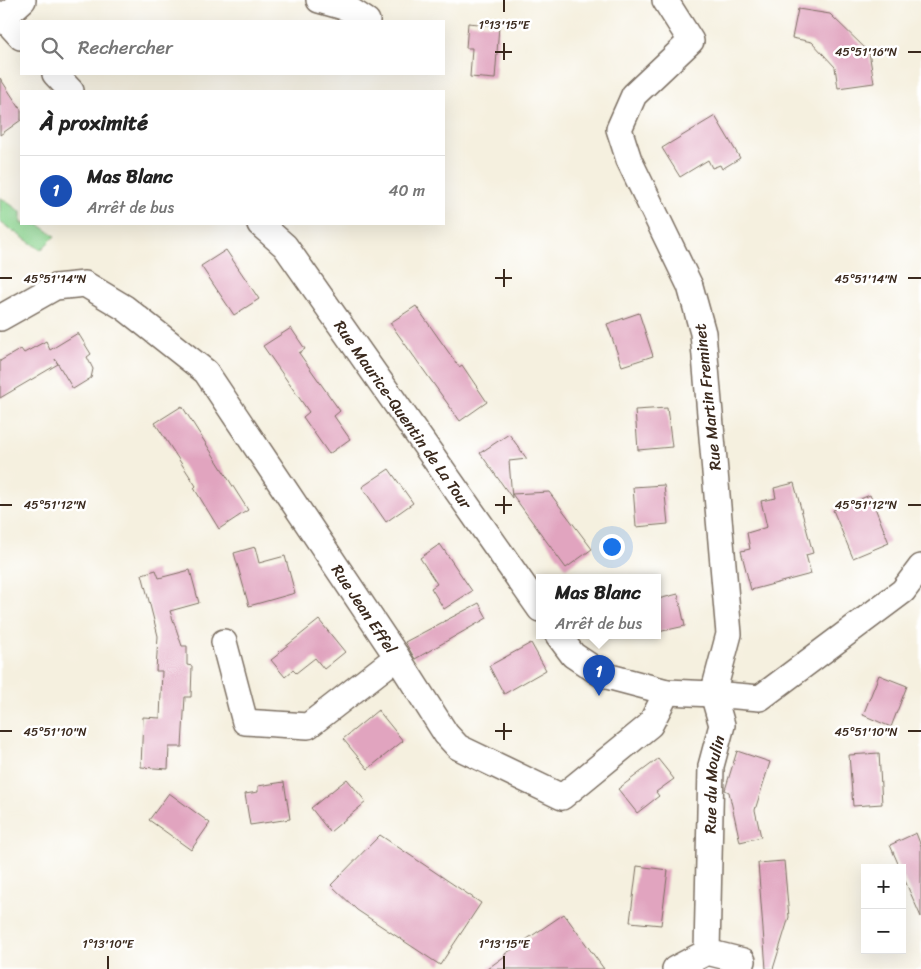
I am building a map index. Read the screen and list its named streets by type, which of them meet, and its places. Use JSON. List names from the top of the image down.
{
  "streets": {
    "street": [
      "Rue Martin Freminet",
      "Rue Maurice-Quentin de La Tour",
      "Rue Jean Effel",
      "Rue du Moulin"
    ]
  },
  "crossings": [
    ["Rue Martin Freminet", "Rue du Moulin"]
  ],
  "page": {
    "search": "Rechercher",
    "heading": "À proximité",
    "list": [
      {
        "mark": "1",
        "name": "Mas Blanc",
        "note": "Arrêt de bus",
        "value": "40 m"
      }
    ],
    "popup": ["Mas Blanc", "Arrêt de bus"],
    "pins": "1",
    "map_buttons": ["+", "−"]
  },
  "coordinates": [
    "1°13'15\"E",
    "45°51'16\"N",
    "45°51'14\"N",
    "45°51'12\"N",
    "45°51'10\"N",
    "1°13'10\"E"
  ]
}
